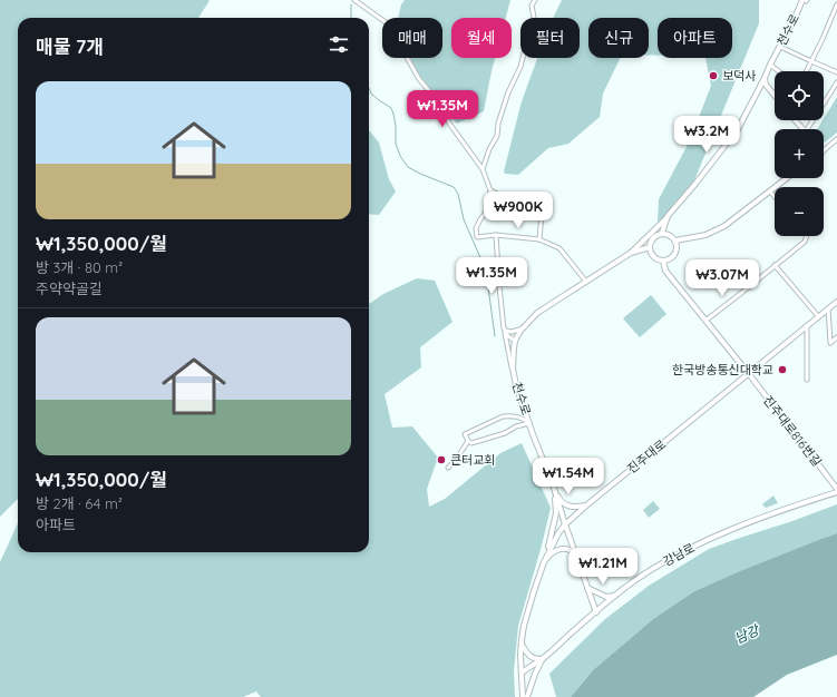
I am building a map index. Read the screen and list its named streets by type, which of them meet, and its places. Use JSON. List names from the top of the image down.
{
  "streets": {
    "street": [
      "천수로",
      "진주대로816번길",
      "진주대로",
      "강남로"
    ]
  },
  "crossings": [
    ["천수로", "진주대로816번길"],
    ["천수로", "진주대로"],
    ["천수로", "강남로"],
    ["진주대로816번길", "진주대로"],
    ["진주대로816번길", "강남로"],
    ["진주대로", "강남로"]
  ],
  "water": ["남강"],
  "places": ["보덕사", "한국방송통신대학교", "큰터교회"],
  "page": {
    "chip": [
      "매매",
      "월세",
      "필터",
      "신규",
      "아파트"
    ],
    "heading": "매물 7개",
    "map_buttons": ["+", "−"],
    "list": [
      {
        "name": "₩1,350,000/월",
        "note": "방 3개 · 80 m² · 주약약골길"
      },
      {
        "name": "₩1,350,000/월",
        "note": "방 2개 · 64 m² · 아파트"
      }
    ],
    "price": [
      "₩1.35M",
      "₩3.2M",
      "₩900K",
      "₩1.35M",
      "₩3.07M",
      "₩1.54M",
      "₩1.21M"
    ]
  }
}
